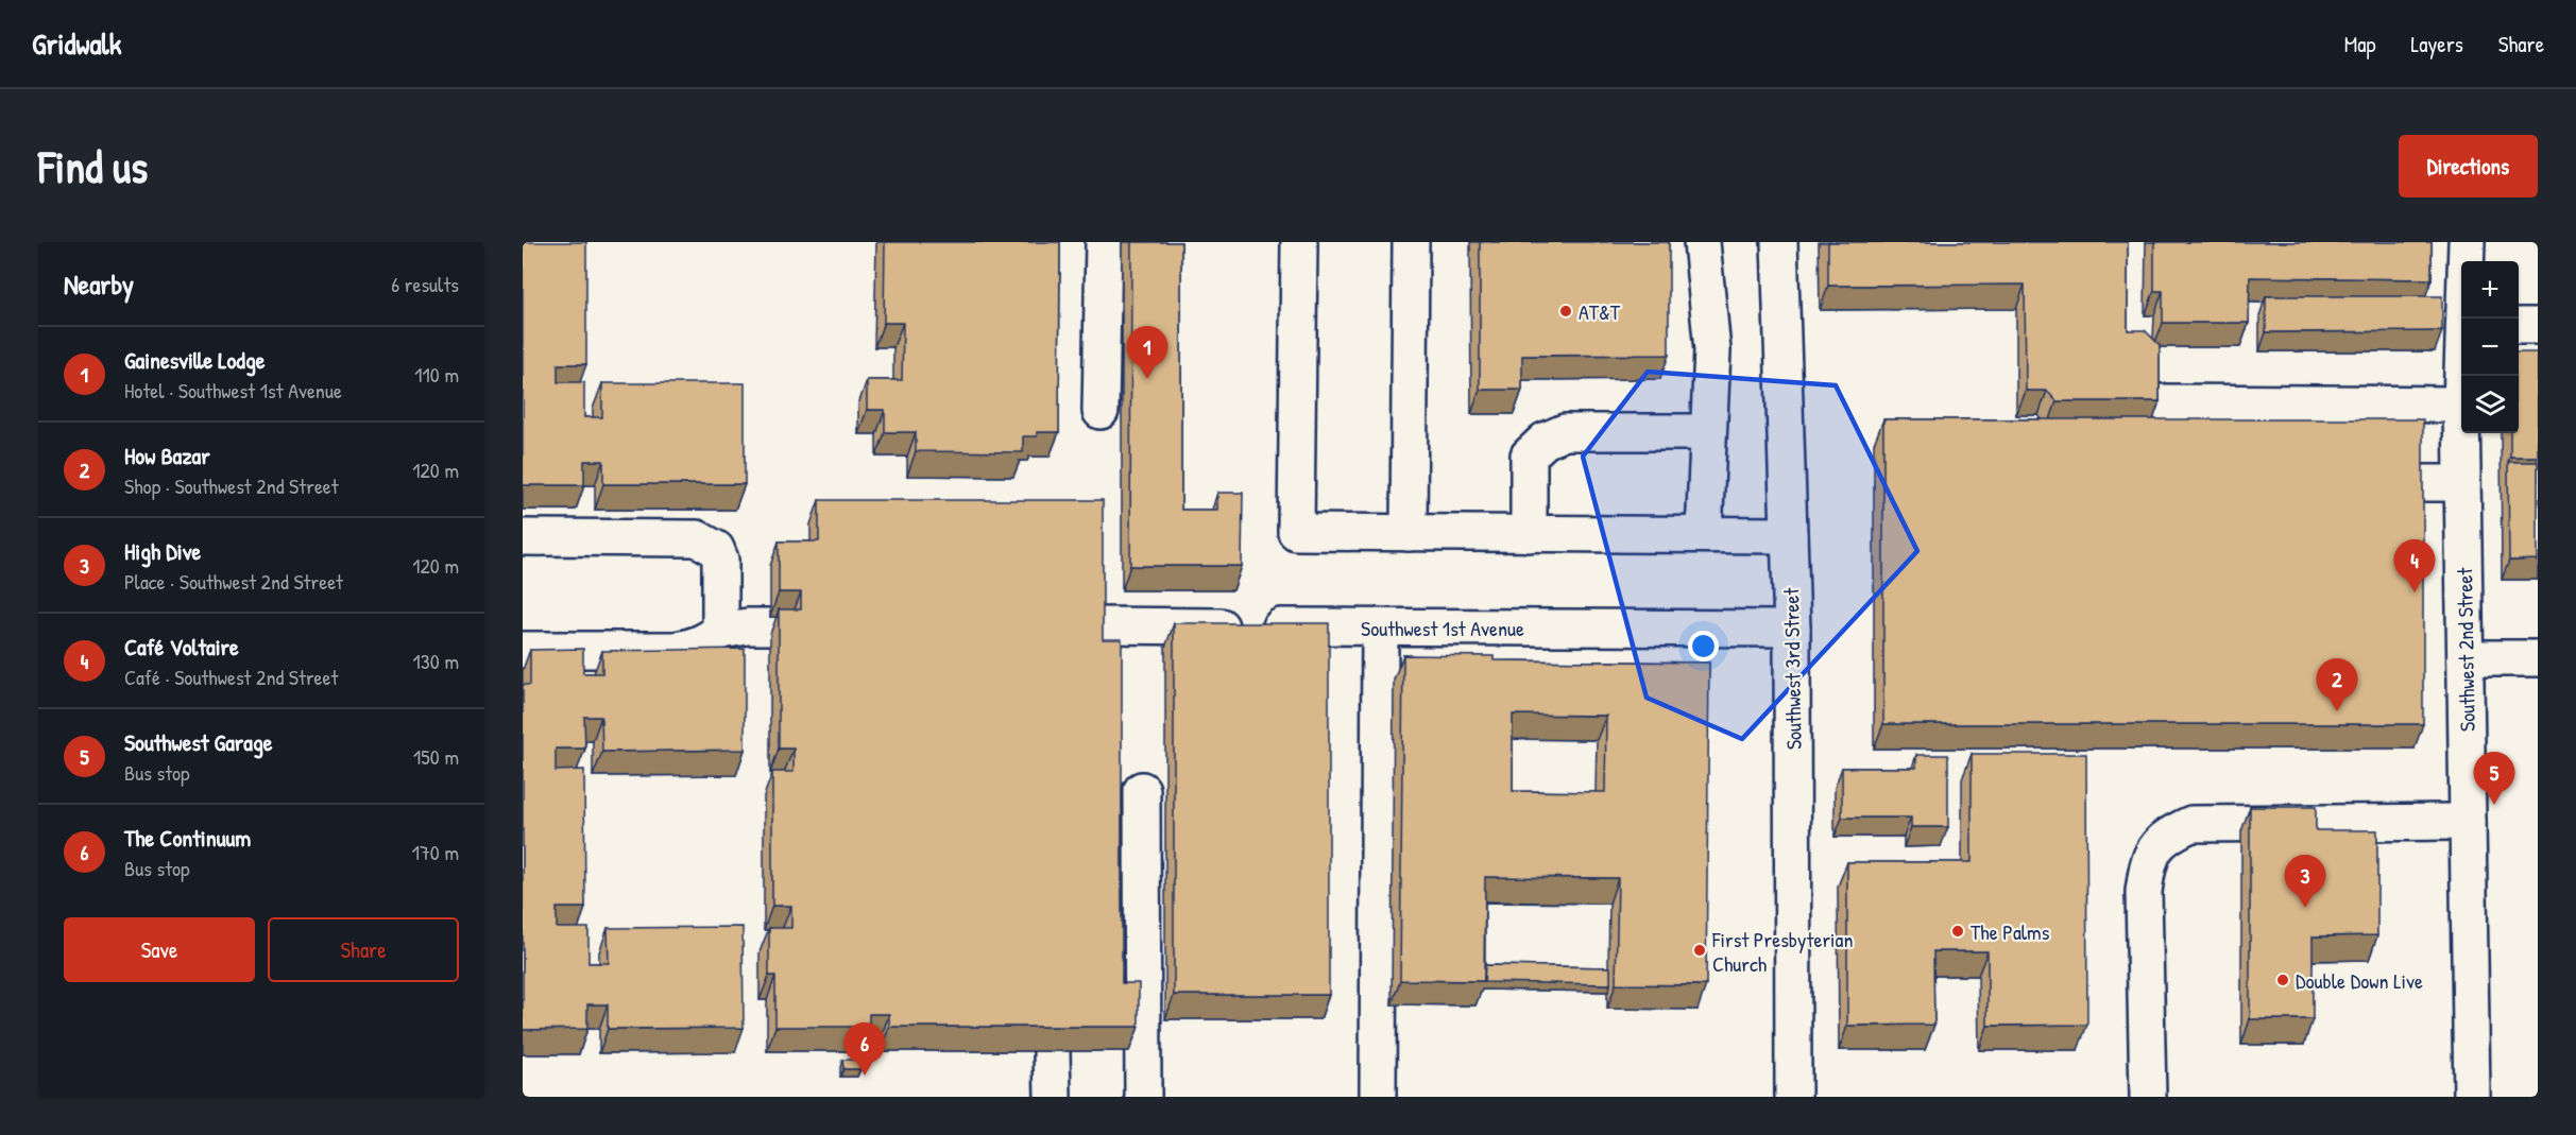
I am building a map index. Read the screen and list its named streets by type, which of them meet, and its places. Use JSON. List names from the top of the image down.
{
  "streets": {
    "street": ["Southwest 1st Avenue", "Southwest 2nd Street", "Southwest 3rd Street"]
  },
  "crossings": [
    ["Southwest 1st Avenue", "Southwest 3rd Street"]
  ],
  "places": [
    "AT&T",
    "The Palms",
    "First Presbyterian Church",
    "Double Down Live"
  ],
  "page": {
    "header": "Gridwalk",
    "nav": ["Map", "Layers", "Share"],
    "buttons": [
      "Directions",
      ["Save", "Share"]
    ],
    "title": "Find us",
    "heading": ["Nearby", "6 results"],
    "map_buttons": ["+", "−"],
    "list": [
      {
        "mark": "1",
        "name": "Gainesville Lodge",
        "note": "Hotel · Southwest 1st Avenue",
        "value": "110 m"
      },
      {
        "mark": "2",
        "name": "How Bazar",
        "note": "Shop · Southwest 2nd Street",
        "value": "120 m"
      },
      {
        "mark": "3",
        "name": "High Dive",
        "note": "Place · Southwest 2nd Street",
        "value": "120 m"
      },
      {
        "mark": "4",
        "name": "Café Voltaire",
        "note": "Café · Southwest 2nd Street",
        "value": "130 m"
      },
      {
        "mark": "5",
        "name": "Southwest Garage",
        "note": "Bus stop",
        "value": "150 m"
      },
      {
        "mark": "6",
        "name": "The Continuum",
        "note": "Bus stop",
        "value": "170 m"
      }
    ],
    "pins": [
      "1",
      "4",
      "2",
      "5",
      "3",
      "6"
    ]
  }
}
